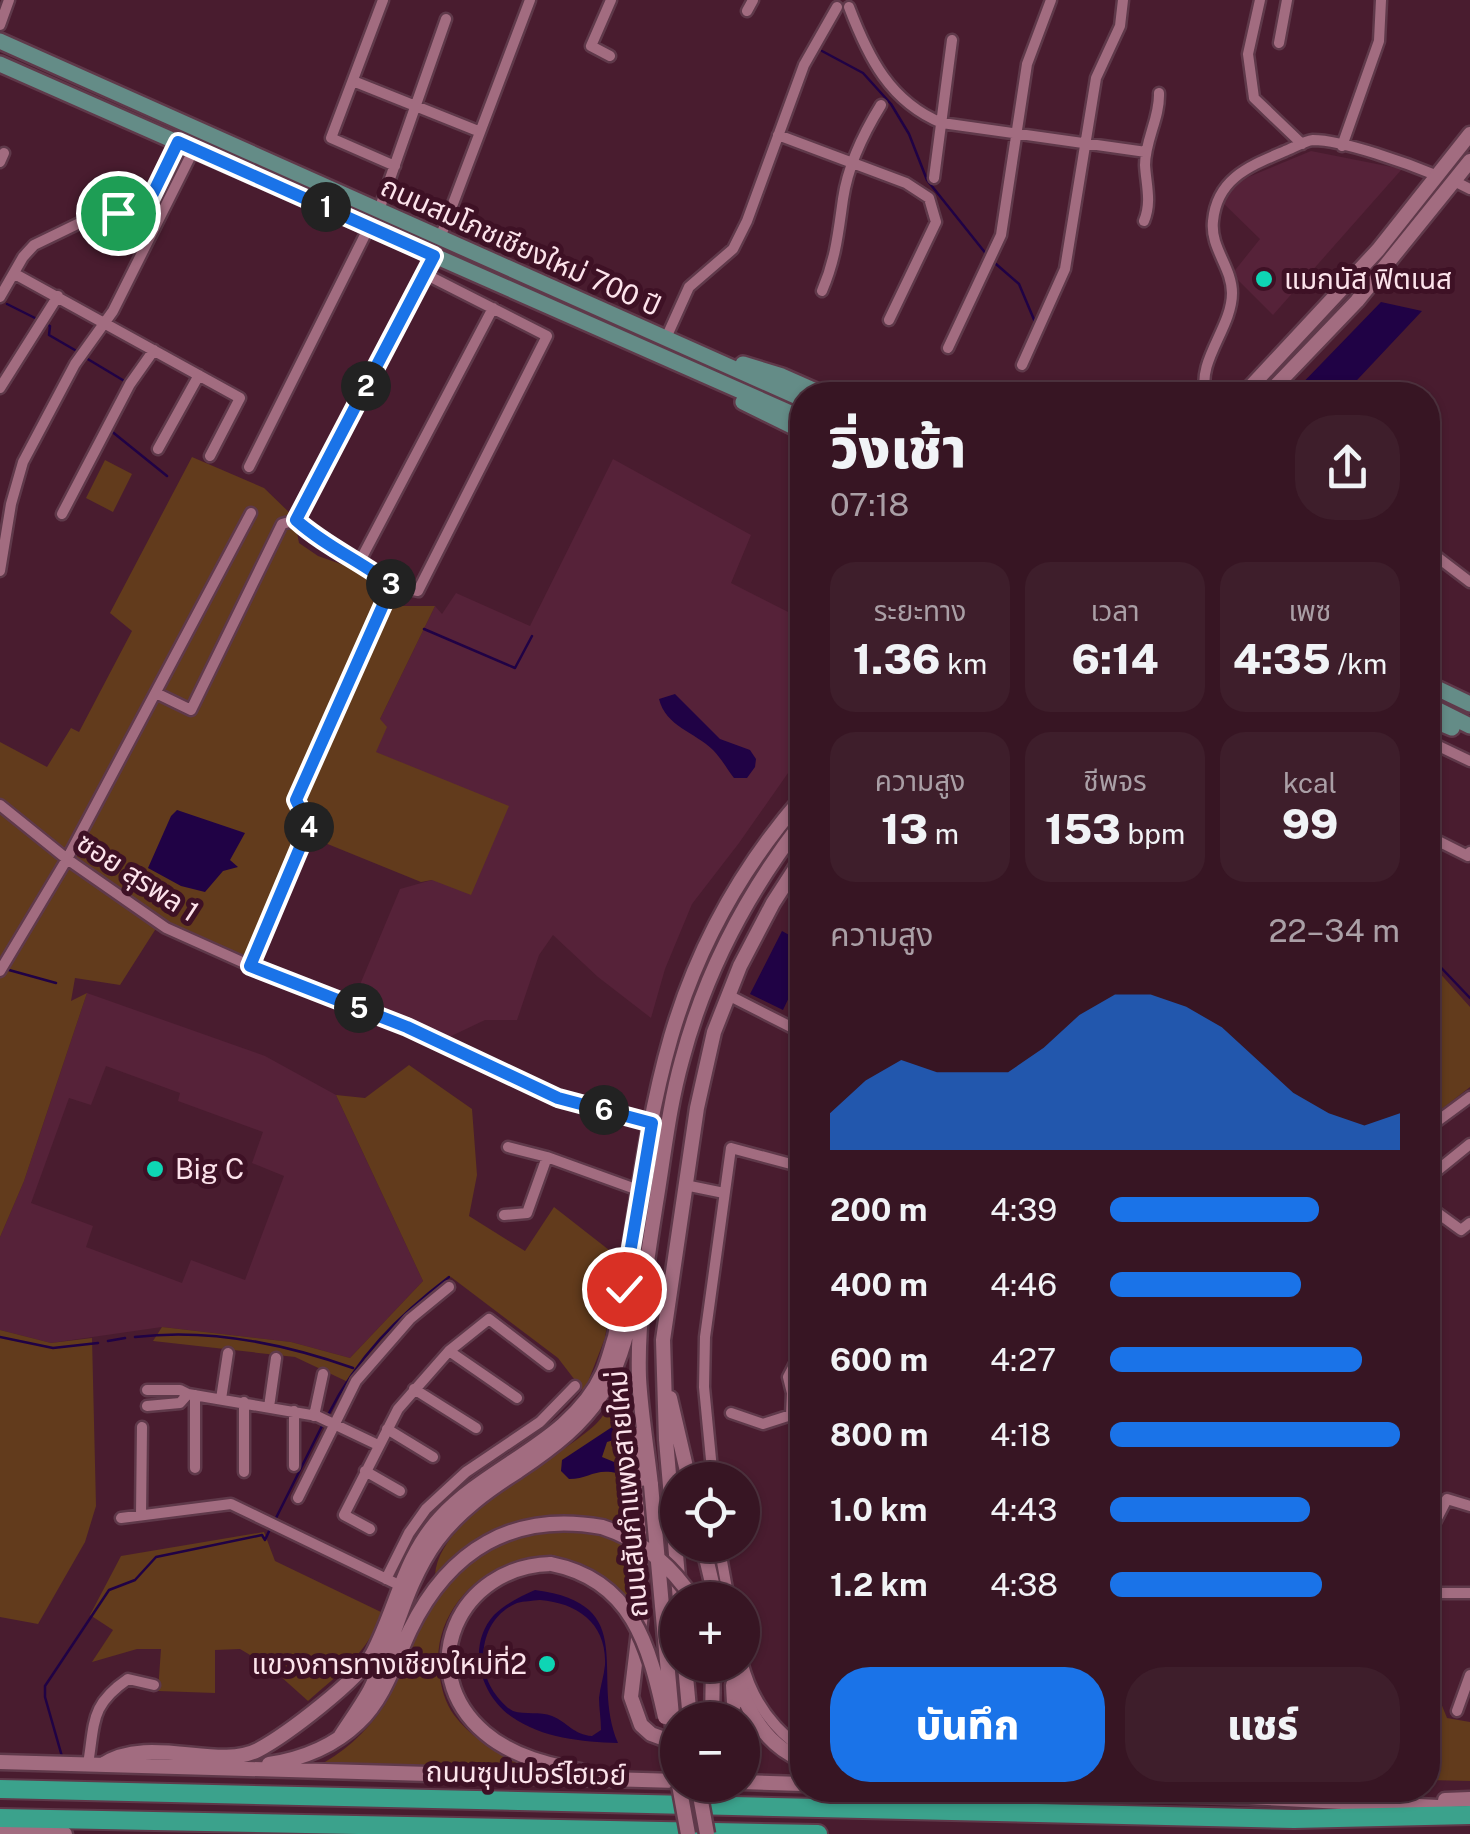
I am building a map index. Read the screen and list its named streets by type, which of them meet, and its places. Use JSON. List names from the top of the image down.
{
  "streets": {
    "highway": ["ถนนซุปเปอร์ไฮเวย์"],
    "main road": ["ถนนสมโภชเชียงใหม่ 700 ปี", "ถนนสันกำแพงสายใหม่"],
    "street": ["ซอย สุรพล 1"]
  },
  "places": ["แมกนัส ฟิตเนส", "Big C", "แขวงการทางเชียงใหม่ที่2"],
  "page": {
    "pins": [
      "1",
      "2",
      "3",
      "4",
      "5",
      "6"
    ],
    "heading": ["วิ่งเช้า", "07:18"],
    "stats": [
      ["ระยะทาง", "1.36 km"],
      ["เวลา", "6:14"],
      ["เพซ", "4:35 /km"],
      ["ความสูง", "13 m"],
      ["ชีพจร", "153 bpm"],
      ["kcal", "99"]
    ],
    "chart": ["ความสูง", "22–34 m"],
    "list": [
      {
        "name": "200 m",
        "note": "4:39"
      },
      {
        "name": "400 m",
        "note": "4:46"
      },
      {
        "name": "600 m",
        "note": "4:27"
      },
      {
        "name": "800 m",
        "note": "4:18"
      },
      {
        "name": "1.0 km",
        "note": "4:43"
      },
      {
        "name": "1.2 km",
        "note": "4:38"
      }
    ],
    "map_buttons": ["+", "−"],
    "buttons": ["บันทึก", "แชร์"]
  }
}
